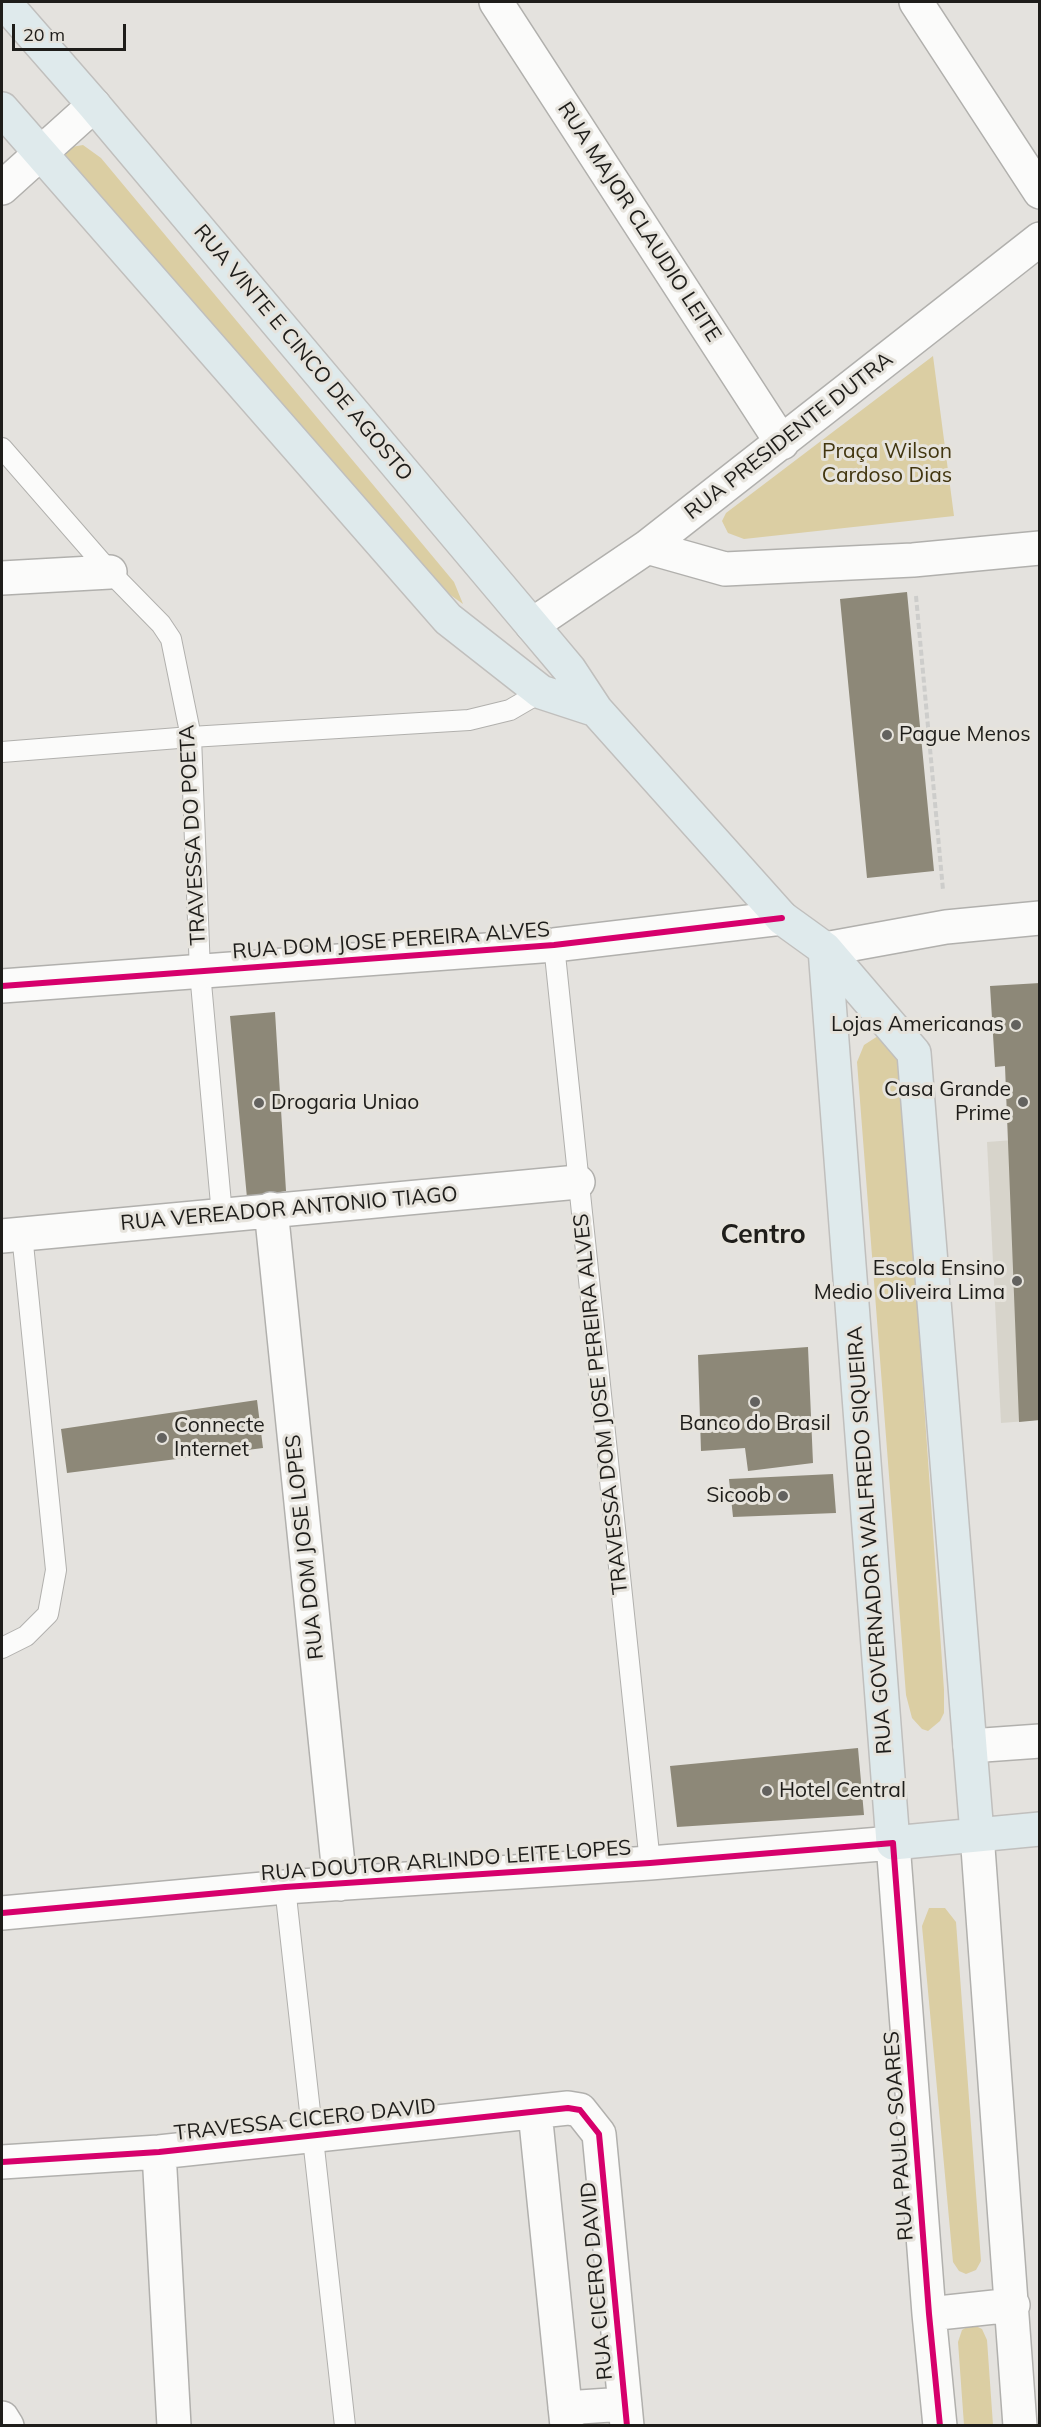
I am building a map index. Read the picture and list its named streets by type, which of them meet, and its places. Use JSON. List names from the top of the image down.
{
  "streets": {
    "main road": ["RUA VINTE E CINCO DE AGOSTO", "RUA GOVERNADOR WALFREDO SIQUEIRA"],
    "street": [
      "RUA MAJOR CLAUDIO LEITE",
      "RUA PRESIDENTE DUTRA",
      "RUA DOM JOSE PEREIRA ALVES",
      "RUA VEREADOR ANTONIO TIAGO",
      "RUA DOM JOSE LOPES",
      "RUA DOUTOR ARLINDO LEITE LOPES",
      "TRAVESSA CICERO DAVID",
      "RUA PAULO SOARES",
      "RUA CICERO DAVID"
    ],
    "lane": ["TRAVESSA DO POETA", "TRAVESSA DOM JOSE PEREIRA ALVES"]
  },
  "crossings": [
    ["RUA MAJOR CLAUDIO LEITE", "RUA PRESIDENTE DUTRA"],
    ["RUA VINTE E CINCO DE AGOSTO", "RUA PRESIDENTE DUTRA"],
    ["RUA VINTE E CINCO DE AGOSTO", "RUA DOM JOSE PEREIRA ALVES"],
    ["RUA VINTE E CINCO DE AGOSTO", "RUA GOVERNADOR WALFREDO SIQUEIRA"],
    ["TRAVESSA DO POETA", "RUA DOM JOSE PEREIRA ALVES"],
    ["TRAVESSA DO POETA", "RUA VEREADOR ANTONIO TIAGO"],
    ["RUA DOM JOSE PEREIRA ALVES", "TRAVESSA DOM JOSE PEREIRA ALVES"],
    ["RUA VEREADOR ANTONIO TIAGO", "TRAVESSA DOM JOSE PEREIRA ALVES"],
    ["RUA VEREADOR ANTONIO TIAGO", "RUA DOM JOSE LOPES"],
    ["TRAVESSA DOM JOSE PEREIRA ALVES", "RUA DOUTOR ARLINDO LEITE LOPES"],
    ["RUA GOVERNADOR WALFREDO SIQUEIRA", "RUA DOUTOR ARLINDO LEITE LOPES"],
    ["RUA GOVERNADOR WALFREDO SIQUEIRA", "RUA PAULO SOARES"],
    ["RUA DOM JOSE LOPES", "RUA DOUTOR ARLINDO LEITE LOPES"],
    ["RUA DOUTOR ARLINDO LEITE LOPES", "RUA PAULO SOARES"],
    ["TRAVESSA CICERO DAVID", "RUA CICERO DAVID"]
  ],
  "districts": ["Centro"],
  "parks": ["Praça Wilson Cardoso Dias"],
  "places": [
    "Pague Menos",
    "Lojas Americanas",
    "Casa Grande Prime",
    "Drogaria Uniao",
    "Escola Ensino Medio Oliveira Lima",
    "Banco do Brasil",
    "Connecte Internet",
    "Sicoob",
    "Hotel Central"
  ],
  "scale_bar": "20 m"
}
